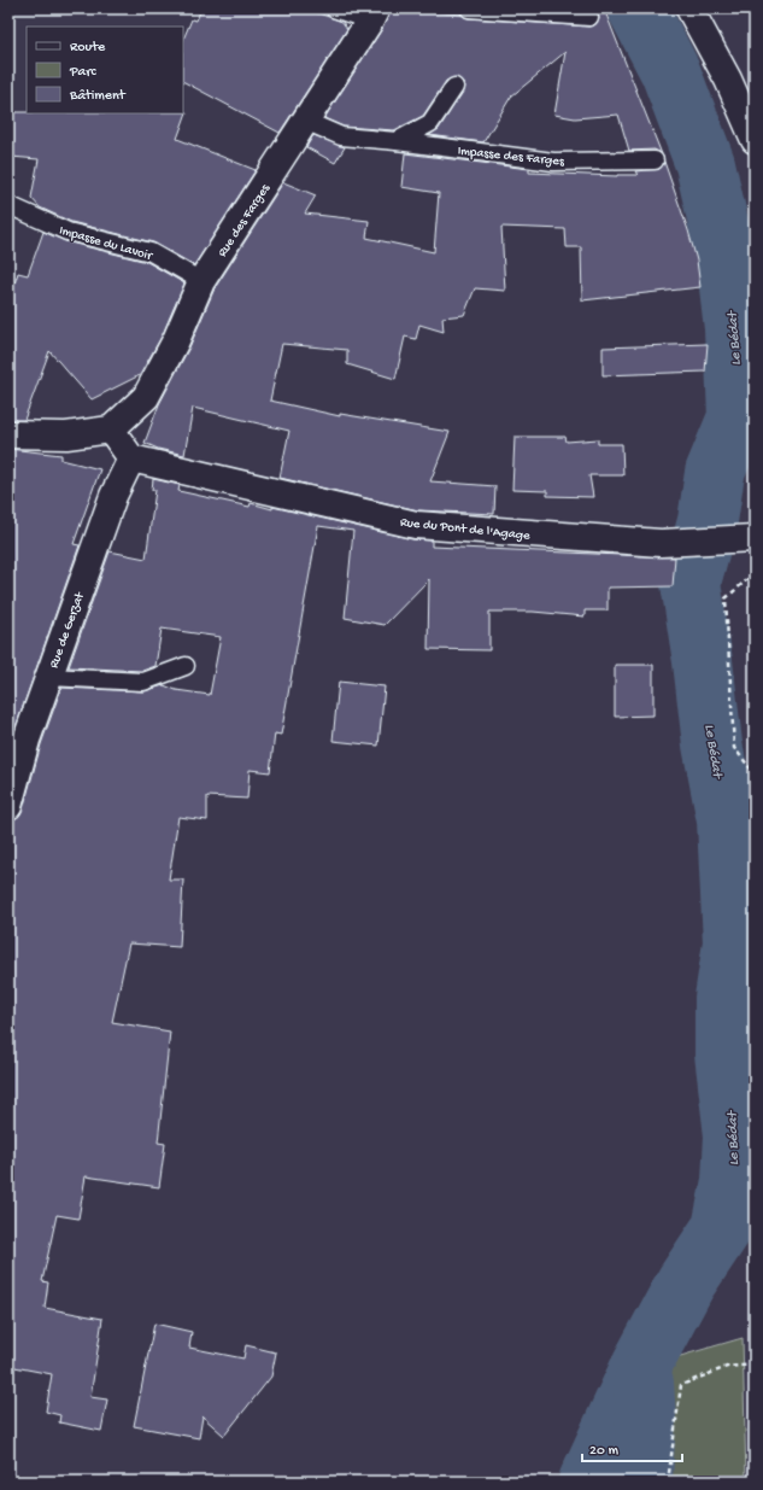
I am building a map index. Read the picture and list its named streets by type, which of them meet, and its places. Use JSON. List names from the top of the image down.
{
  "streets": {
    "street": ["Rue des Farges", "Rue du Pont de l'Agage", "Rue de Gerzat"],
    "lane": ["Impasse des Farges", "Impasse du Lavoir"]
  },
  "crossings": [
    ["Impasse des Farges", "Rue des Farges"],
    ["Rue des Farges", "Impasse du Lavoir"],
    ["Rue du Pont de l'Agage", "Rue de Gerzat"]
  ],
  "water": ["Le Bédat"],
  "legend": ["Route", "Parc", "Bâtiment"],
  "scale_bar": "20 m"
}
